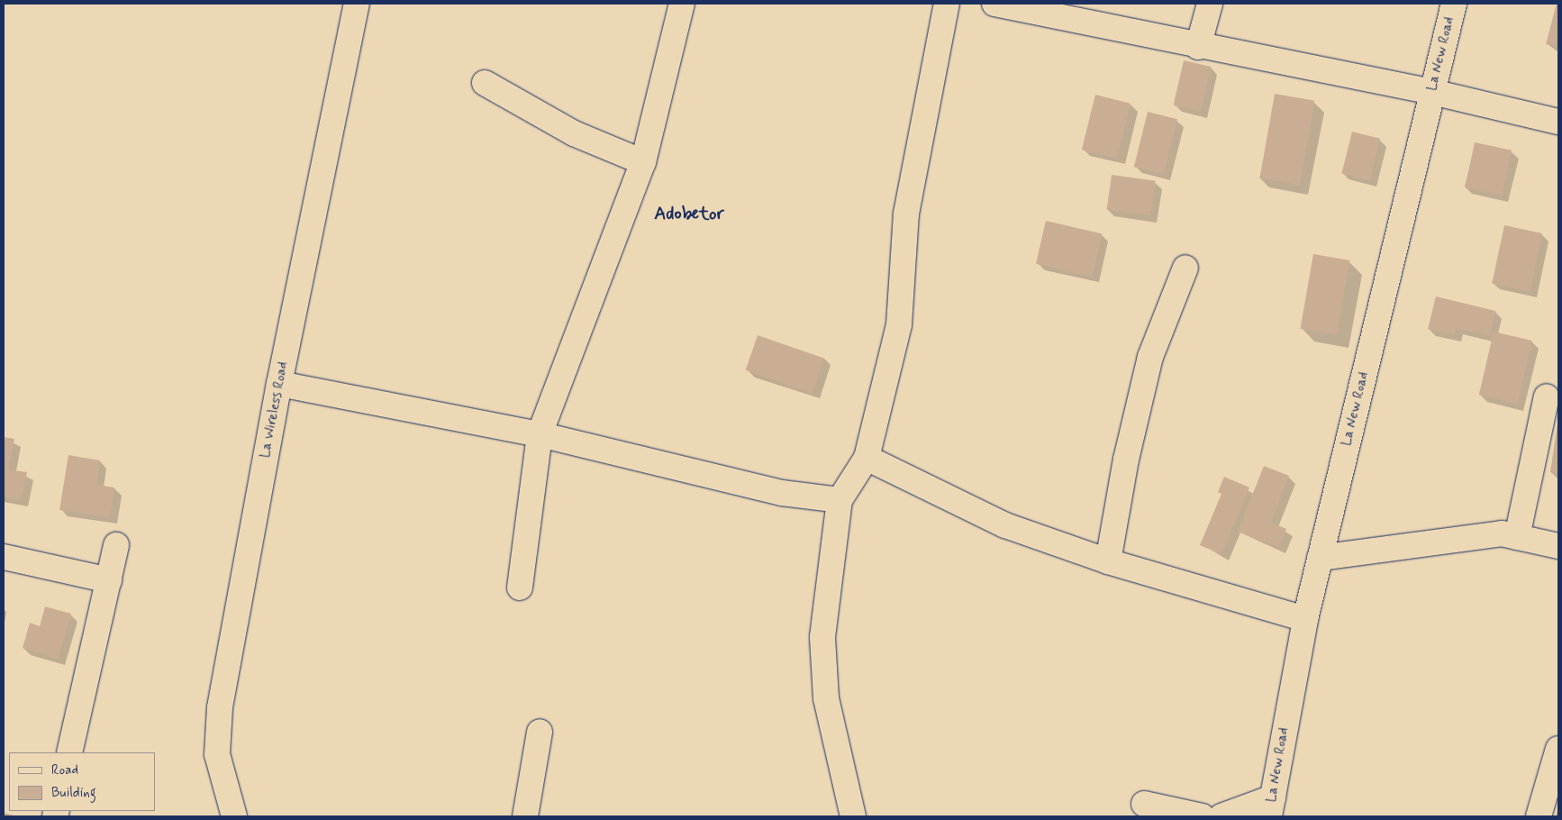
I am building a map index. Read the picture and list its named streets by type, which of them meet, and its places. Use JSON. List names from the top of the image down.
{
  "streets": {
    "street": ["La New Road", "La Wireless Road"]
  },
  "districts": ["Adobetor"],
  "legend": ["Road", "Building"]
}
